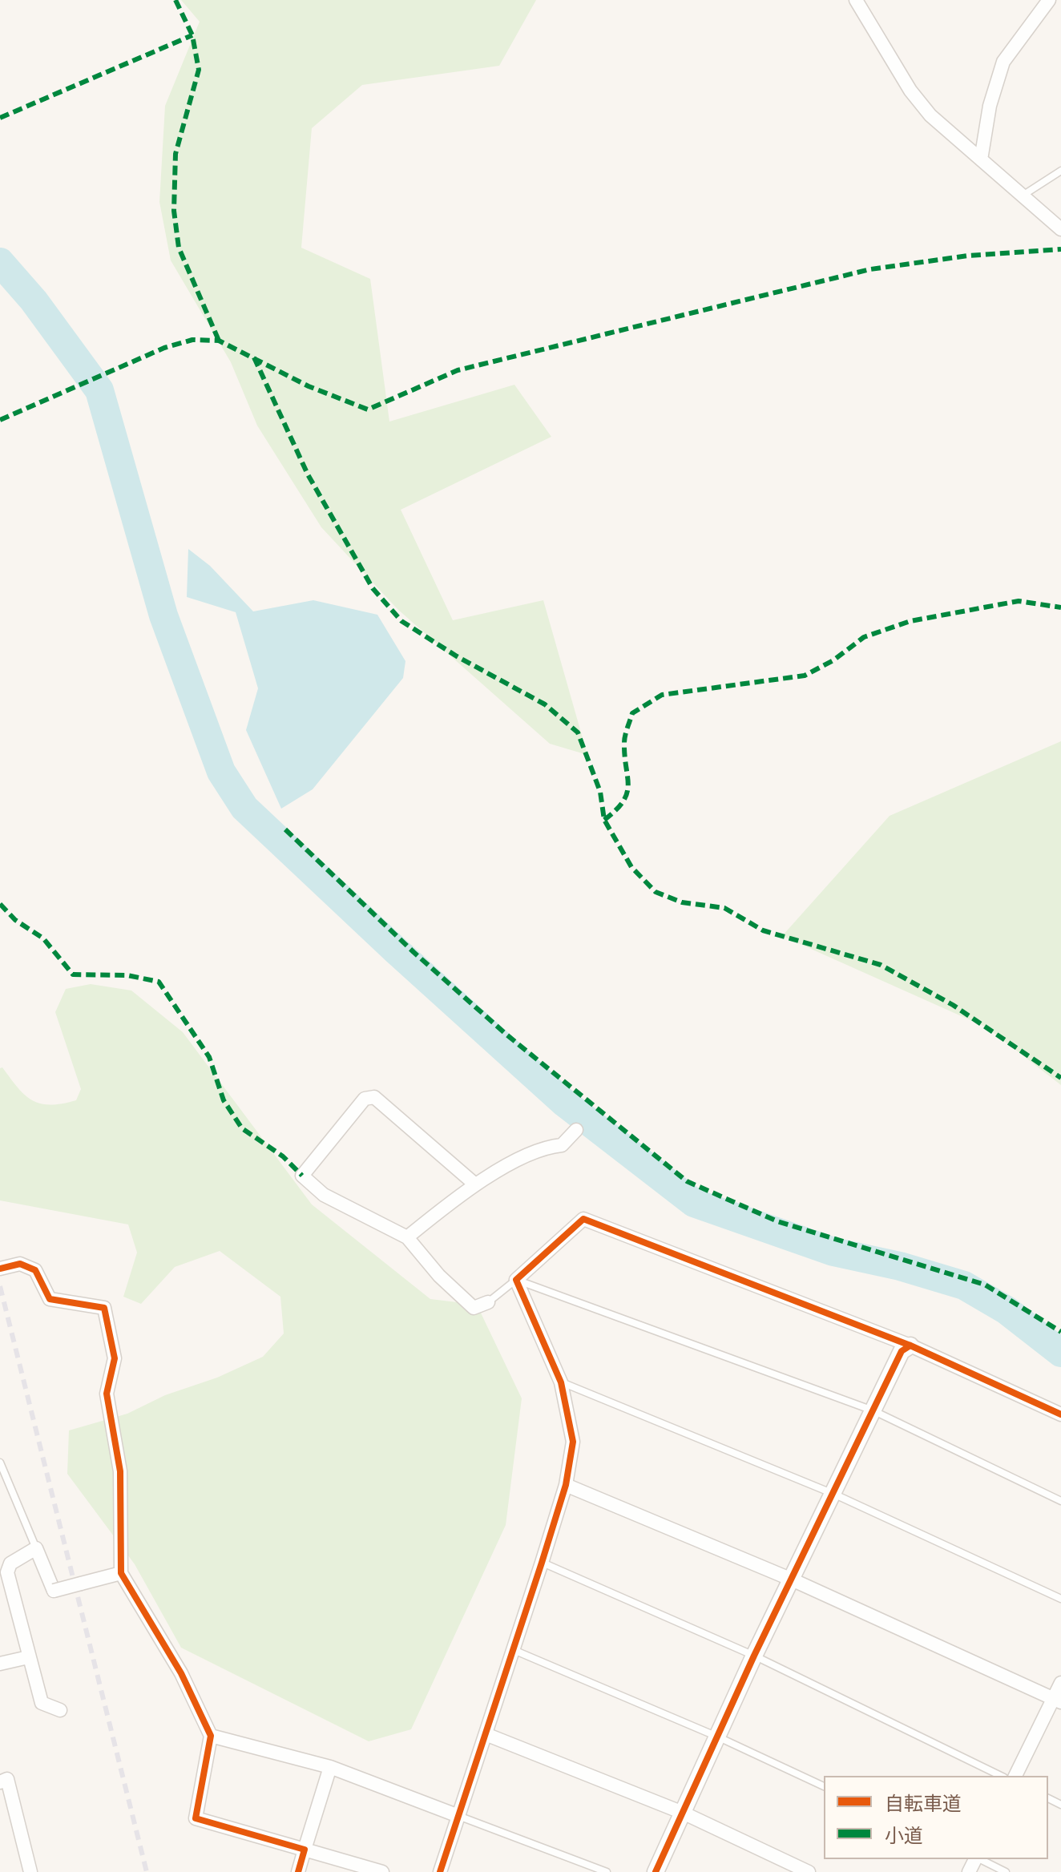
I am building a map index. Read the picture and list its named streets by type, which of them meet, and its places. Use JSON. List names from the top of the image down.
{
  "legend": ["自転車道", "小道"]
}
